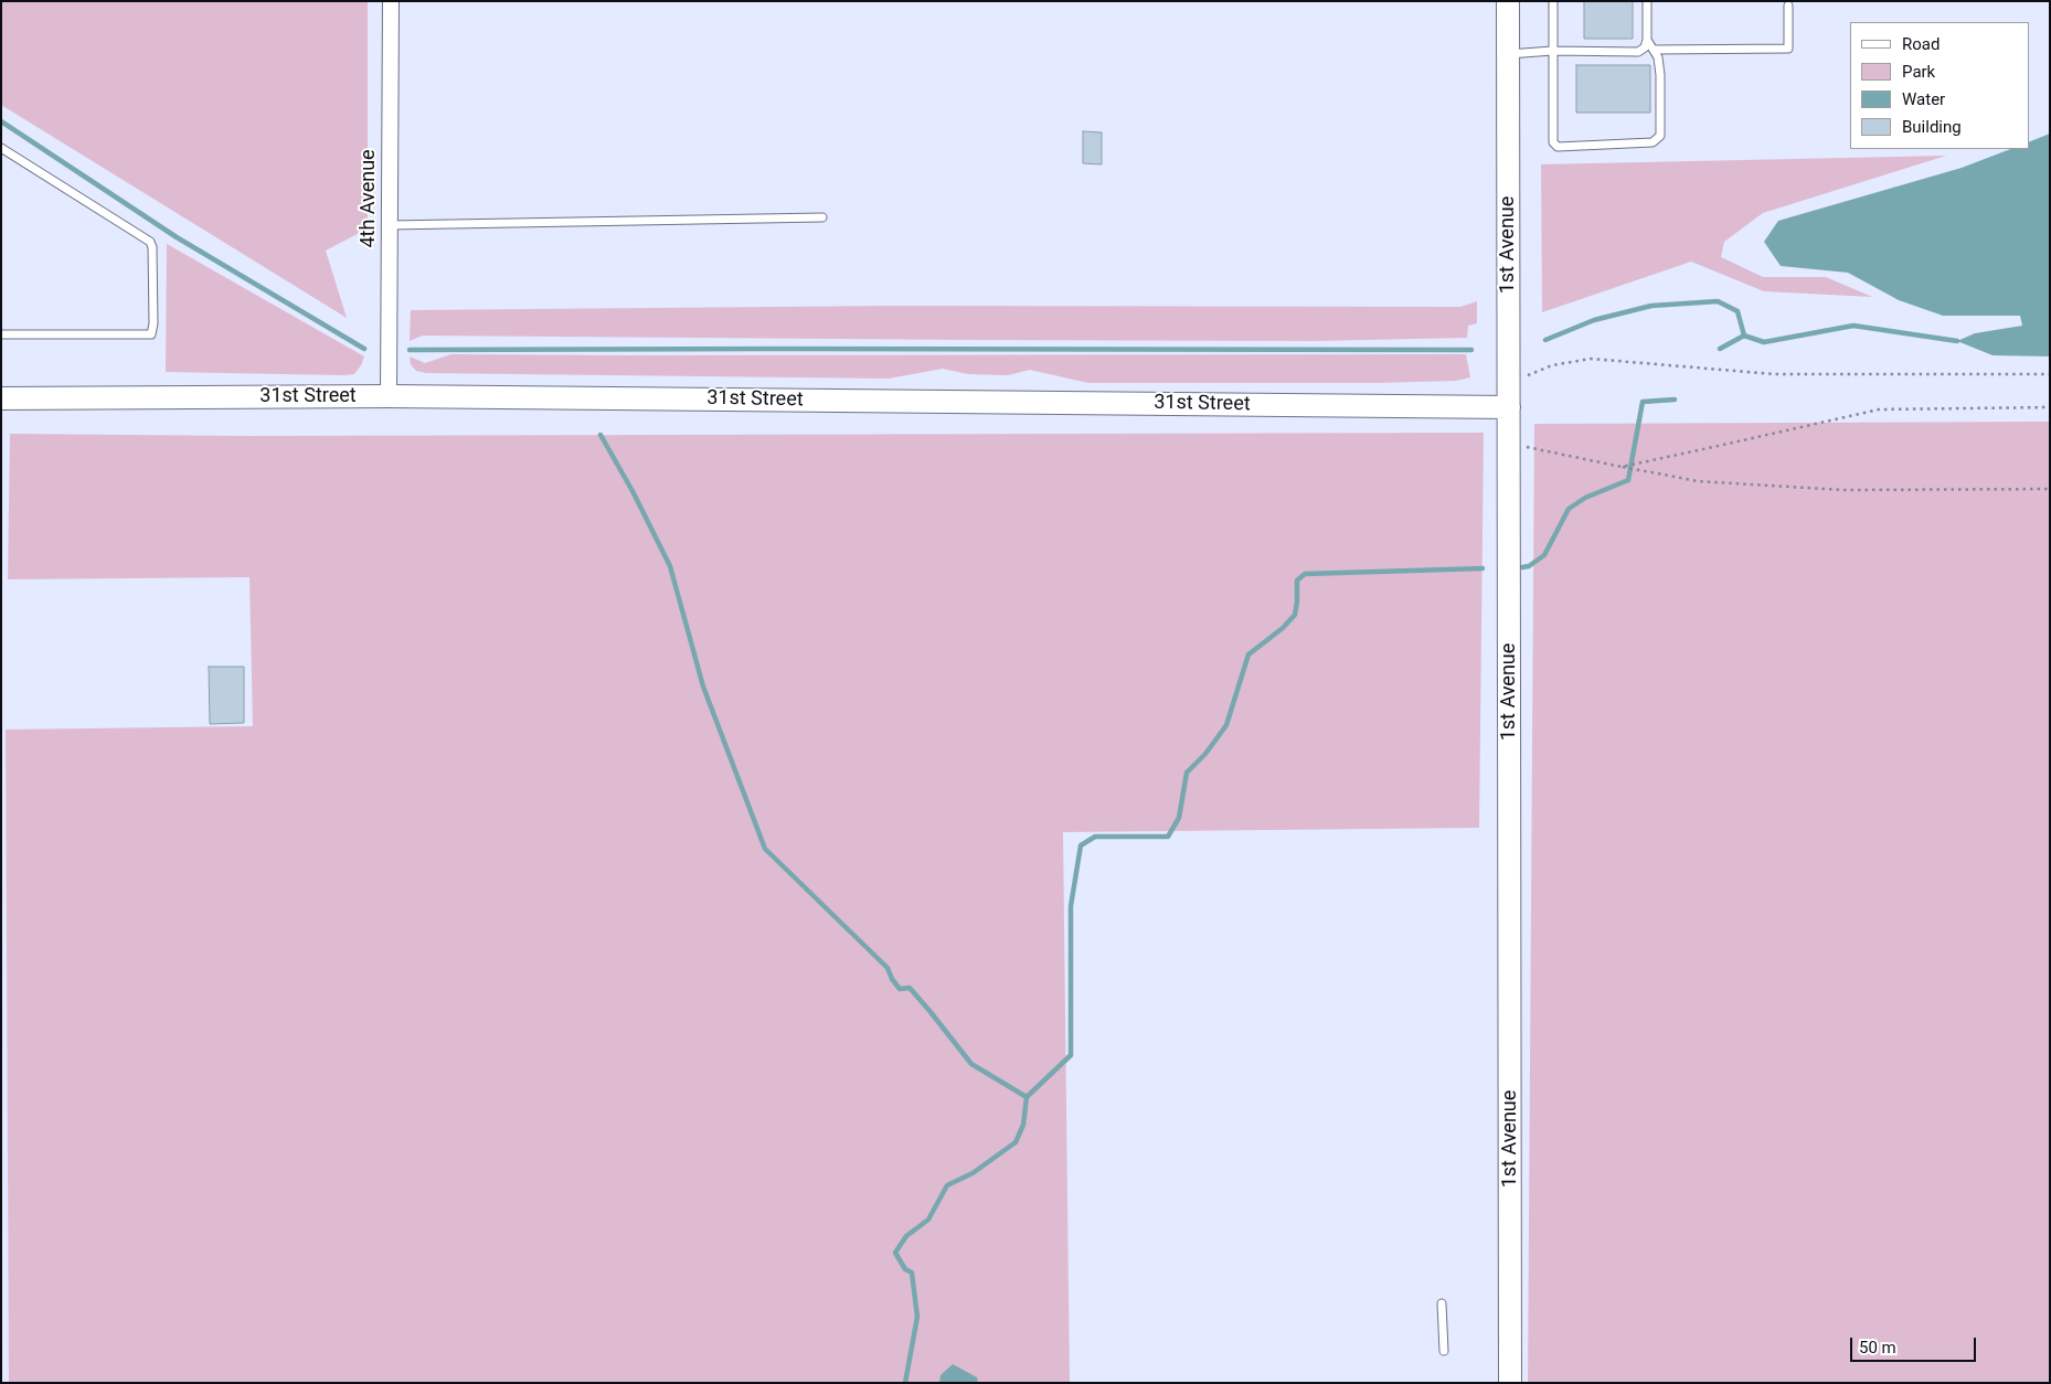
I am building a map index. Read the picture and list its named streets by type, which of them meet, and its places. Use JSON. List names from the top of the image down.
{
  "streets": {
    "street": ["4th Avenue", "1st Avenue", "31st Street"]
  },
  "crossings": [
    ["4th Avenue", "31st Street"],
    ["1st Avenue", "31st Street"]
  ],
  "legend": [
    "Road",
    "Park",
    "Water",
    "Building"
  ],
  "scale_bar": "50 m"
}
